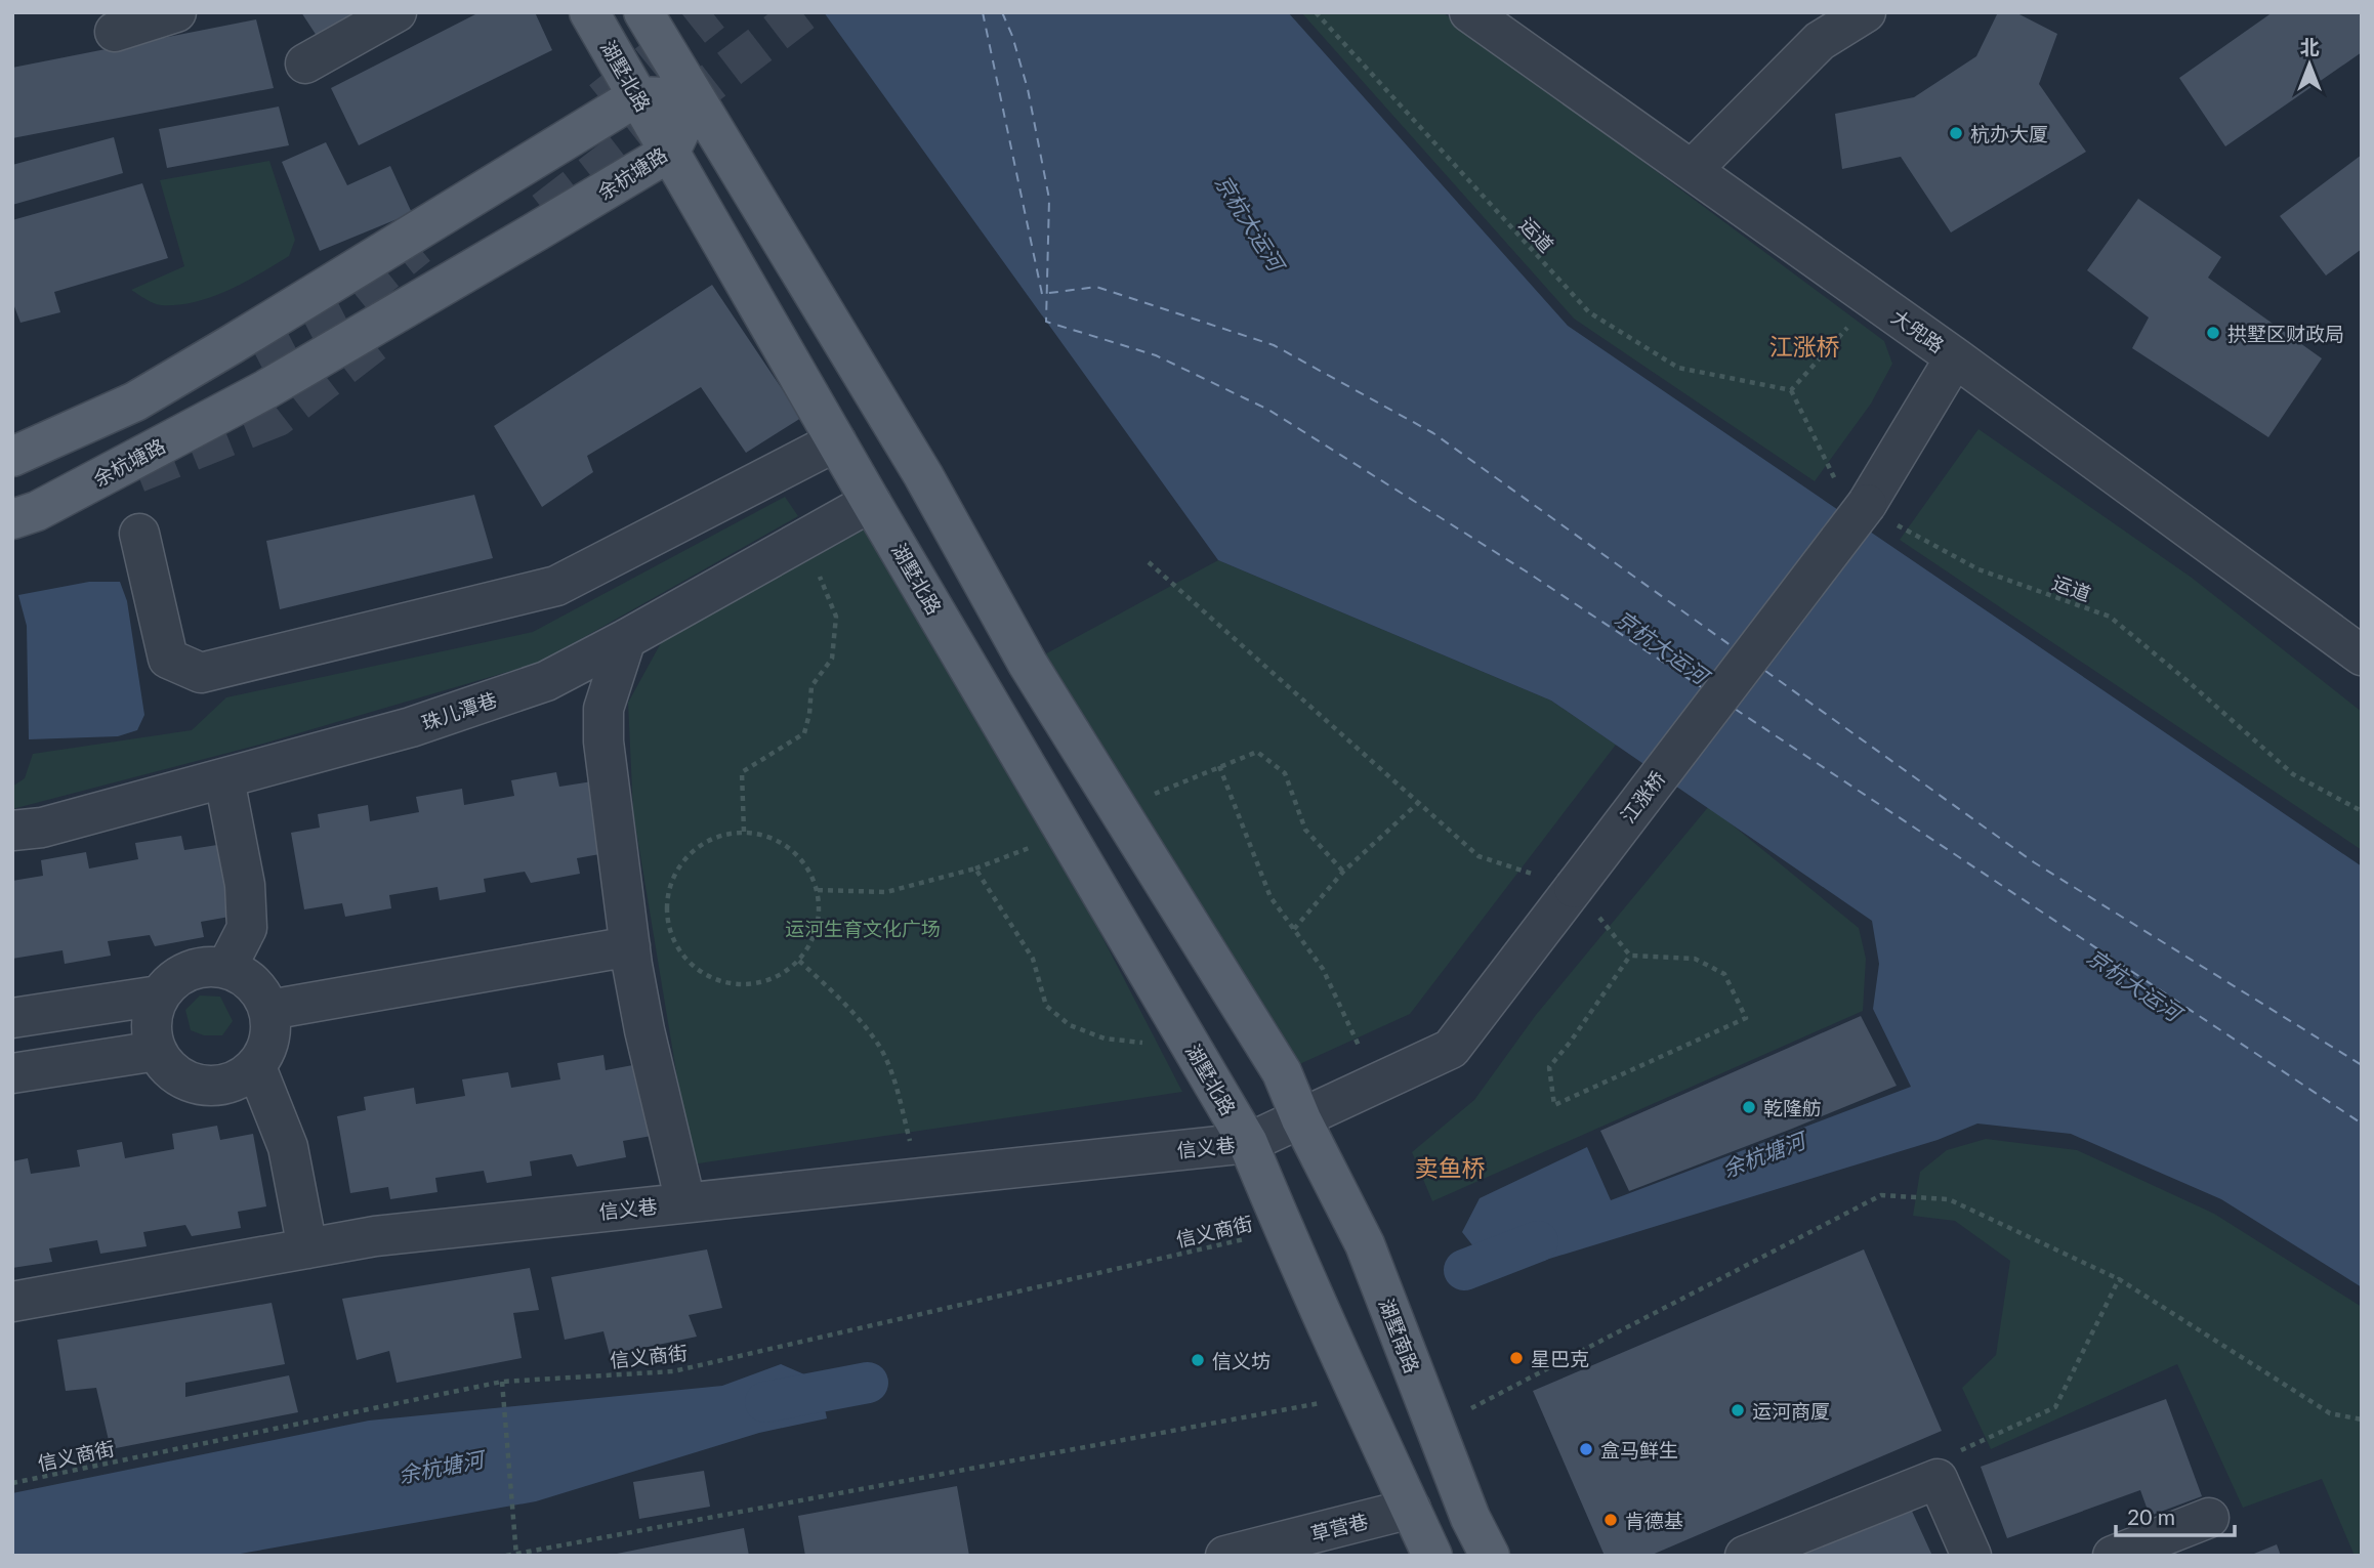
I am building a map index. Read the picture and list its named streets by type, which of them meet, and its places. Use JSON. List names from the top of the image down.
{
  "streets": {
    "main road": ["湖墅北路", "余杭塘路", "湖墅南路"],
    "street": [
      "大兜路",
      "珠儿潭巷",
      "江涨桥",
      "信义巷",
      "草营巷"
    ],
    "path": ["运道", "信义商街"]
  },
  "crossings": [
    ["湖墅北路", "余杭塘路"],
    ["湖墅北路", "珠儿潭巷"],
    ["湖墅北路", "江涨桥"],
    ["湖墅北路", "信义巷"],
    ["运道", "江涨桥"],
    ["大兜路", "江涨桥"],
    ["江涨桥", "信义巷"],
    ["江涨桥", "湖墅南路"]
  ],
  "districts": ["江涨桥", "卖鱼桥"],
  "water": ["京杭大运河", "余杭塘河"],
  "parks": ["运河生育文化广场"],
  "places": [
    "杭办大厦",
    "拱墅区财政局",
    "乾隆舫",
    "星巴克",
    "信义坊",
    "运河商厦",
    "盒马鲜生",
    "肯德基"
  ],
  "scale_bar": "20 m",
  "north": "top"
}
